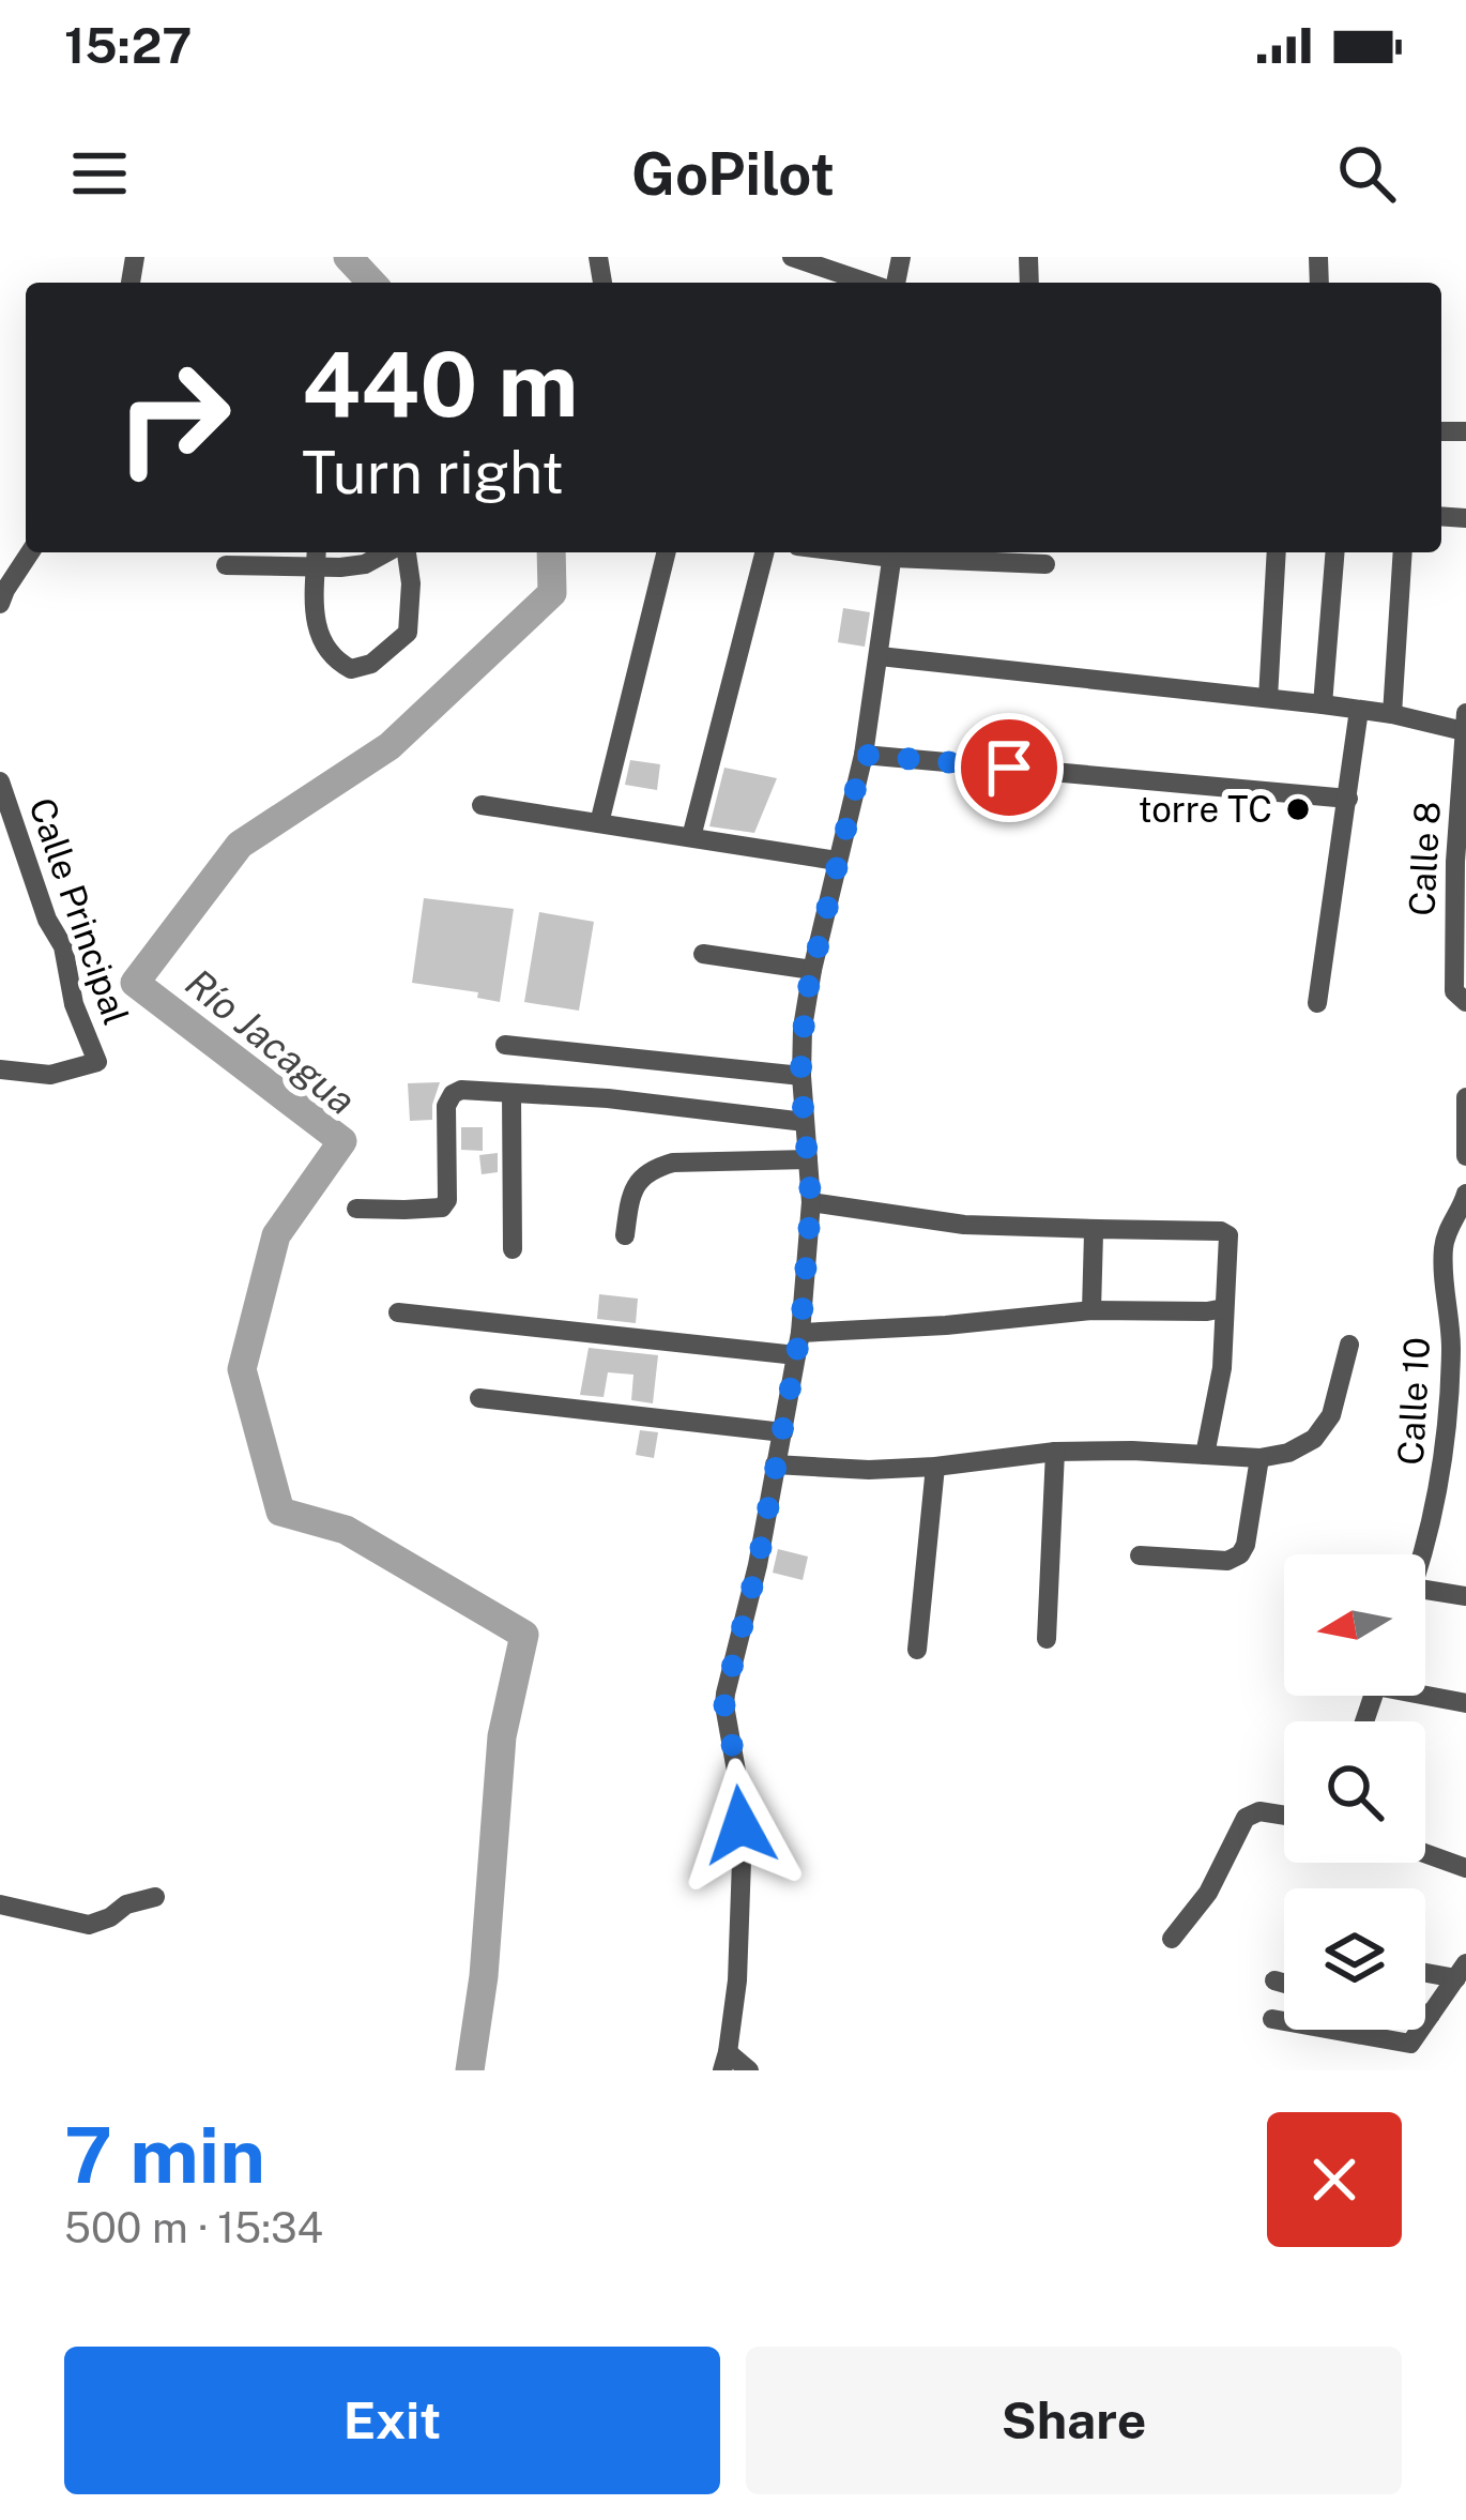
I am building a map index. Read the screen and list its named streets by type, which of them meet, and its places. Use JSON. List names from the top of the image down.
{
  "streets": {
    "street": ["Calle 8", "Calle Principal", "Calle 10"]
  },
  "water": ["Río Jacagua"],
  "places": ["torre TC"],
  "north": "left",
  "page": {
    "status": "15:27",
    "header": "GoPilot",
    "turn": ["440 m", "Turn right"],
    "heading": ["7 min", "500 m · 15:34"],
    "buttons": ["Exit", "Share"]
  }
}
